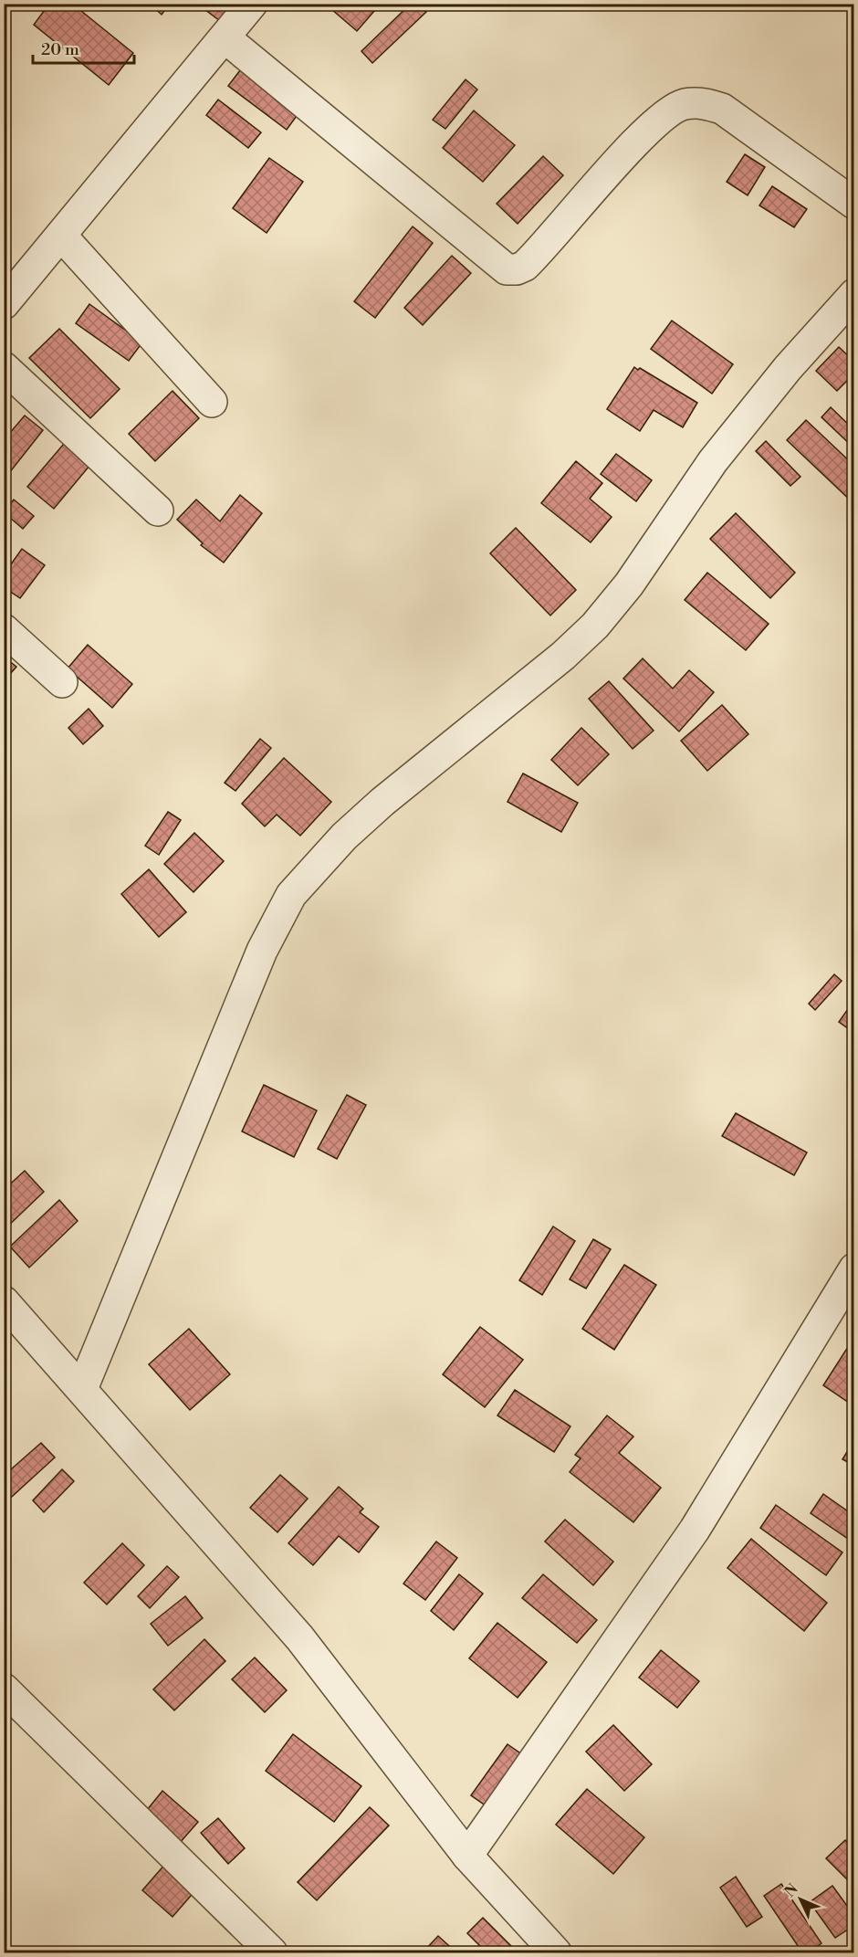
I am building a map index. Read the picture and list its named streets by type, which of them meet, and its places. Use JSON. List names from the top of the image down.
{
  "scale_bar": "20 m",
  "north": "top left"
}
